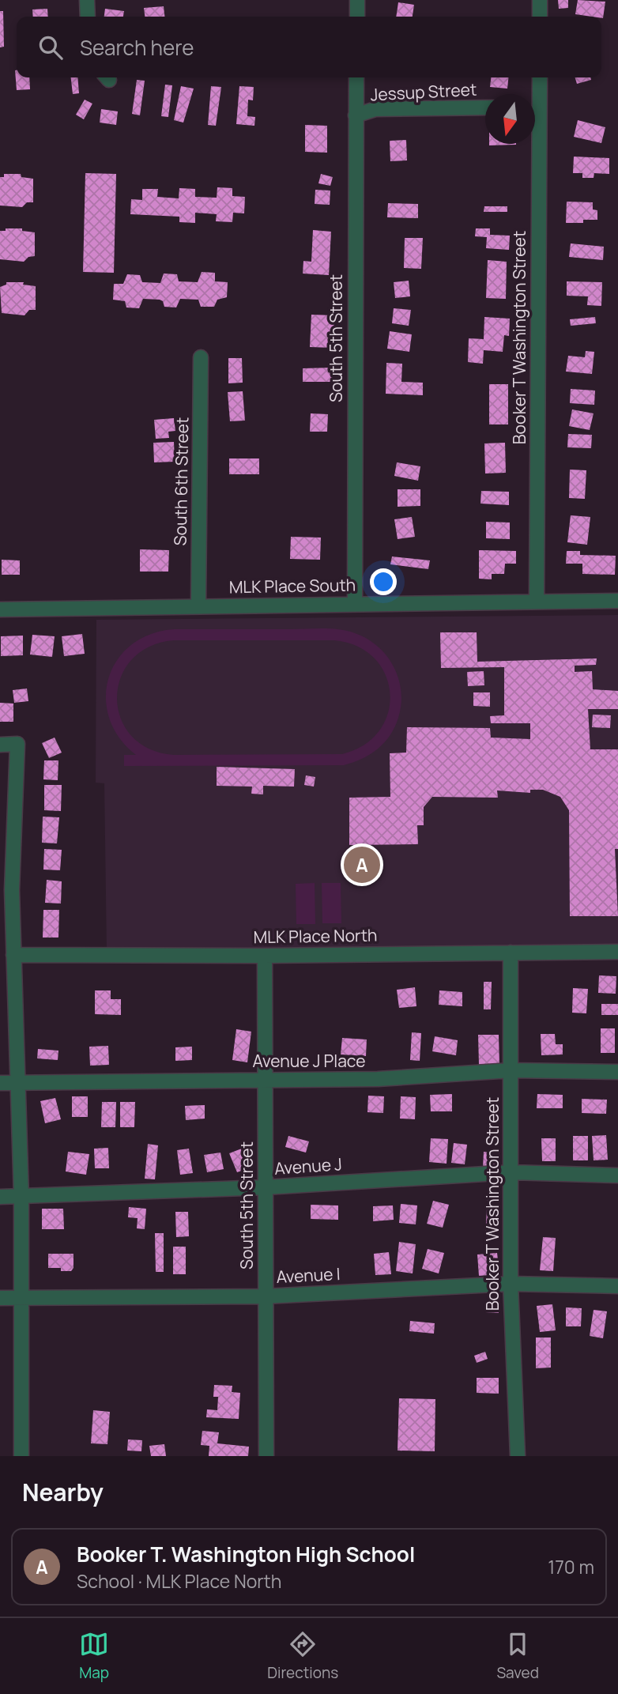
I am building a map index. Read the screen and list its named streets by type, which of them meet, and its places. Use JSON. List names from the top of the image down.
{
  "streets": {
    "street": [
      "Jessup Street",
      "Booker T Washington Street",
      "South 5th Street",
      "South 6th Street",
      "MLK Place South",
      "MLK Place North",
      "Avenue J Place",
      "Avenue J",
      "Avenue I"
    ]
  },
  "crossings": [
    ["Jessup Street", "South 5th Street"],
    ["Booker T Washington Street", "MLK Place South"],
    ["Booker T Washington Street", "MLK Place North"],
    ["Booker T Washington Street", "Avenue J Place"],
    ["Booker T Washington Street", "Avenue J"],
    ["Booker T Washington Street", "Avenue I"],
    ["South 5th Street", "MLK Place South"],
    ["South 5th Street", "MLK Place North"],
    ["South 5th Street", "Avenue J Place"],
    ["South 5th Street", "Avenue J"],
    ["South 5th Street", "Avenue I"],
    ["South 6th Street", "MLK Place South"]
  ],
  "north": "bottom",
  "page": {
    "search": "Search here",
    "pins": "A",
    "heading": "Nearby",
    "list": [
      {
        "mark": "A",
        "name": "Booker T. Washington High School",
        "note": "School · MLK Place North",
        "value": "170 m"
      }
    ],
    "nav": ["Map", "Directions", "Saved"]
  }
}
